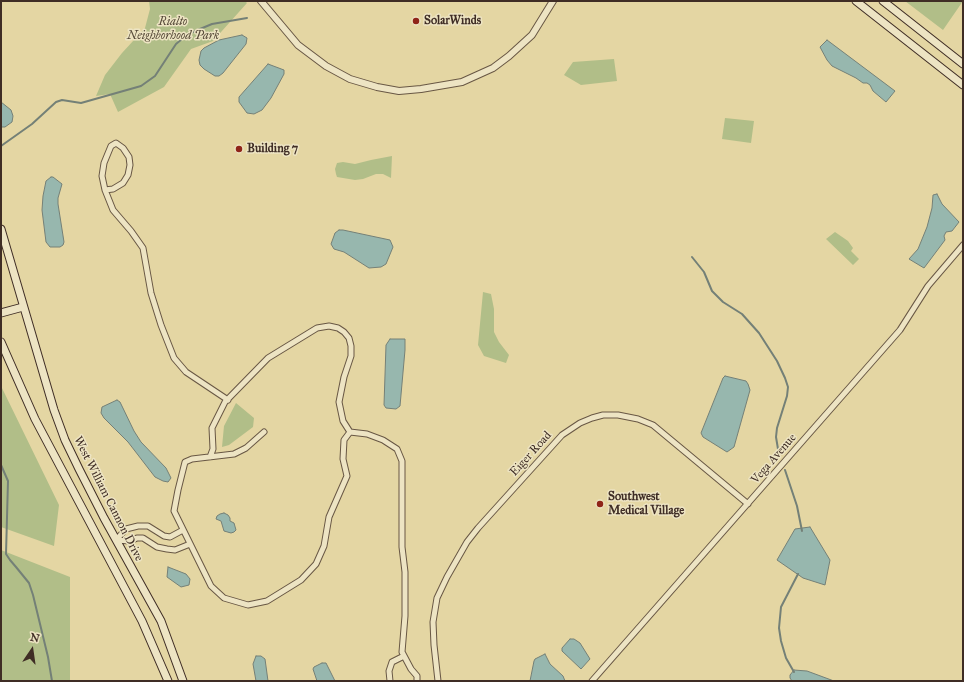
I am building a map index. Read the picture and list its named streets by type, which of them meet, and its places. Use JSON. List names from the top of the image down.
{
  "streets": {
    "main road": ["West William Cannon Drive"],
    "street": ["Eiger Road", "Vega Avenue"]
  },
  "crossings": [
    ["Eiger Road", "Vega Avenue"]
  ],
  "parks": ["Rialto Neighborhood Park"],
  "places": ["SolarWinds", "Building 7", "Southwest Medical Village"],
  "north": "top"
}
